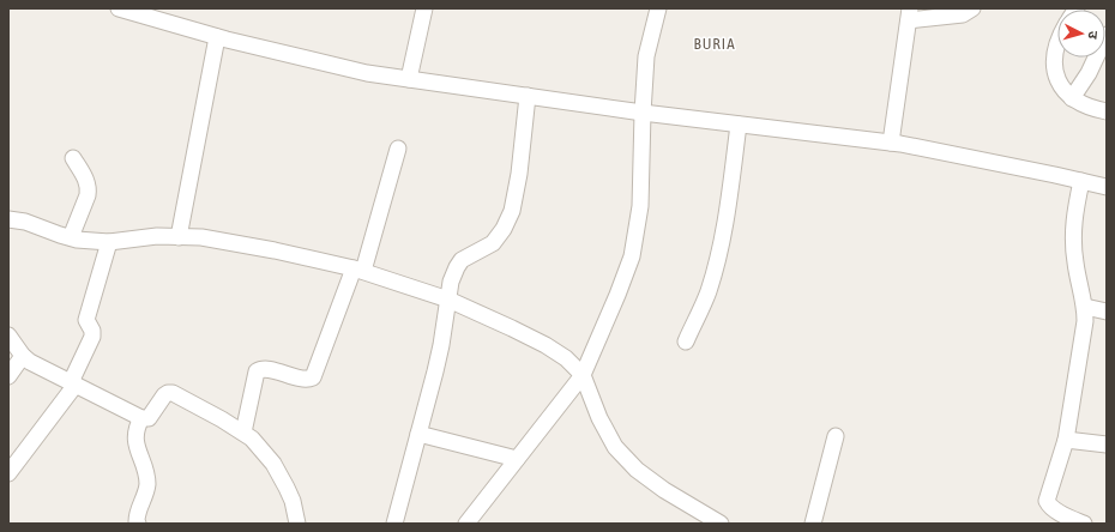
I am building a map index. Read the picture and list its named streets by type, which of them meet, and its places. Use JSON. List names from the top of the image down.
{
  "districts": ["BURIA"],
  "north": "right"
}
